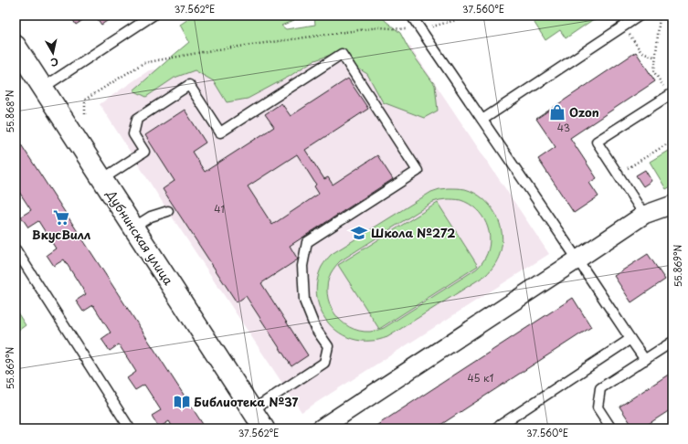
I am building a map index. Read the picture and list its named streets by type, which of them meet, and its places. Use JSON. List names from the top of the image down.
{
  "streets": {
    "main road": ["Дубнинская улица"]
  },
  "places": {
    "shop": ["Ozon"],
    "supermarket": ["ВкусВилл"],
    "school or university": ["Школа №272"],
    "library": ["Библиотека №37"]
  },
  "house_numbers": ["43", "41", "45 к1"],
  "north": "bottom",
  "coordinates": [
    "37.562°E",
    "37.560°E",
    "55.868°N",
    "55.869°N"
  ]
}
